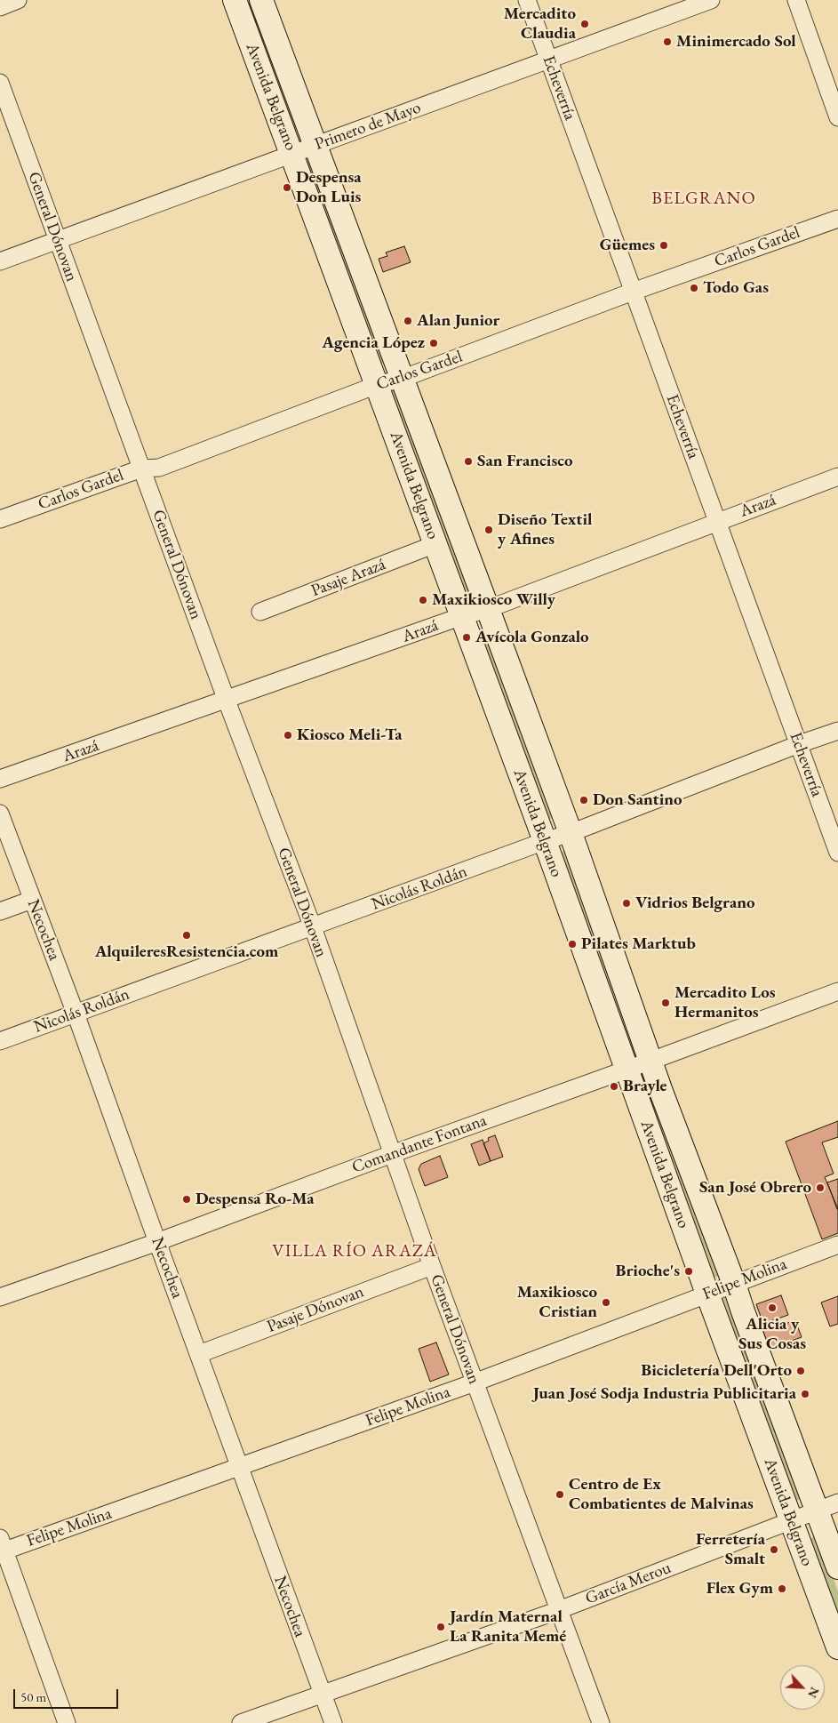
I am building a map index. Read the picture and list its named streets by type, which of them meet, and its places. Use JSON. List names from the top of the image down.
{
  "streets": {
    "main road": ["Avenida Belgrano"],
    "street": [
      "Echeverría",
      "Primero de Mayo",
      "General Dónovan",
      "Carlos Gardel",
      "Arazá",
      "Pasaje Arazá",
      "Nicolás Roldán",
      "Necochea",
      "Comandante Fontana",
      "Felipe Molina",
      "Pasaje Dónovan",
      "García Merou"
    ]
  },
  "crossings": [
    ["Echeverría", "Primero de Mayo"],
    ["Echeverría", "Carlos Gardel"],
    ["Echeverría", "Arazá"],
    ["Echeverría", "Nicolás Roldán"],
    ["Avenida Belgrano", "Primero de Mayo"],
    ["Avenida Belgrano", "Carlos Gardel"],
    ["Avenida Belgrano", "Arazá"],
    ["Avenida Belgrano", "Pasaje Arazá"],
    ["Avenida Belgrano", "Nicolás Roldán"],
    ["Avenida Belgrano", "Comandante Fontana"],
    ["Avenida Belgrano", "Felipe Molina"],
    ["Avenida Belgrano", "García Merou"],
    ["Primero de Mayo", "General Dónovan"],
    ["General Dónovan", "Carlos Gardel"],
    ["General Dónovan", "Arazá"],
    ["General Dónovan", "Nicolás Roldán"],
    ["General Dónovan", "Comandante Fontana"],
    ["General Dónovan", "Felipe Molina"],
    ["General Dónovan", "Pasaje Dónovan"],
    ["General Dónovan", "García Merou"],
    ["Nicolás Roldán", "Necochea"],
    ["Necochea", "Comandante Fontana"],
    ["Necochea", "Felipe Molina"],
    ["Necochea", "Pasaje Dónovan"],
    ["Necochea", "García Merou"]
  ],
  "districts": ["BELGRANO", "VILLA RÍO ARAZÁ"],
  "places": [
    "Mercadito Claudia",
    "Minimercado Sol",
    "Despensa Don Luis",
    "Güemes",
    "Todo Gas",
    "Alan Junior",
    "Agencia López",
    "San Francisco",
    "Diseño Textil y Afines",
    "Maxikiosco Willy",
    "Avícola Gonzalo",
    "Kiosco Meli-Ta",
    "Don Santino",
    "Vidrios Belgrano",
    "AlquileresResistencia.com",
    "Pilates Marktub",
    "Mercadito Los Hermanitos",
    "Brayle",
    "San José Obrero",
    "Despensa Ro-Ma",
    "Brioche's",
    "Maxikiosco Cristian",
    "Alicia y Sus Cosas",
    "Bicicletería Dell'Orto",
    "Juan José Sodja Industria Publicitaria",
    "Centro de Ex Combatientes de Malvinas",
    "Ferretería Smalt",
    "Flex Gym",
    "Jardín Maternal La Ranita Memé"
  ],
  "scale_bar": "50 m",
  "north": "bottom right"
}
